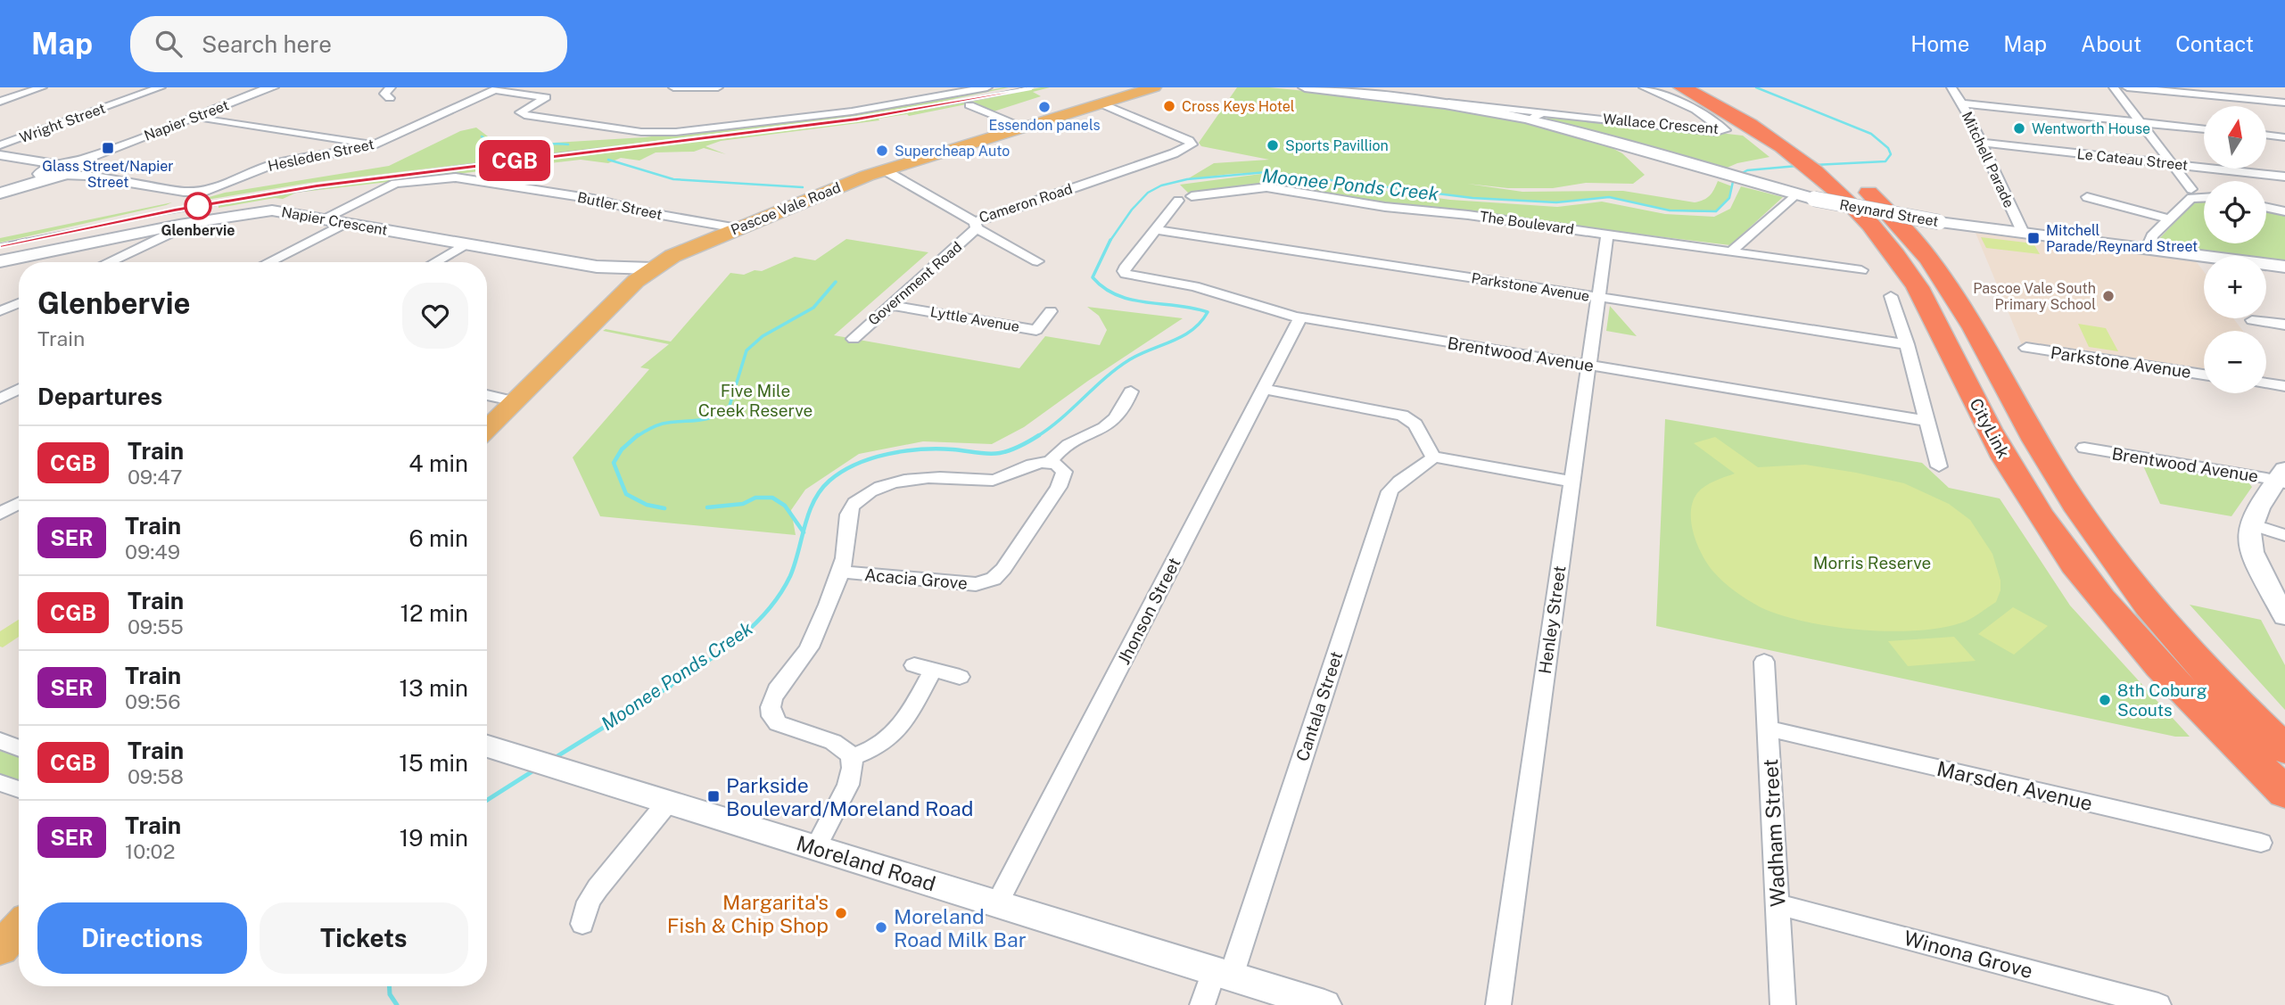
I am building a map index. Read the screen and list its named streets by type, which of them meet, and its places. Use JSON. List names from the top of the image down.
{
  "streets": {
    "highway": ["CityLink"],
    "main road": ["Pascoe Vale Road"],
    "street": [
      "Napier Street",
      "Wright Street",
      "Wallace Crescent",
      "Hesleden Street",
      "Mitchell Parade",
      "Le Cateau Street",
      "Cameron Road",
      "Butler Street",
      "Reynard Street",
      "Napier Crescent",
      "The Boulevard",
      "Government Road",
      "Parkstone Avenue",
      "Lyttle Avenue",
      "Brentwood Avenue",
      "Acacia Grove",
      "Jhonson Street",
      "Henley Street",
      "Cantala Street",
      "Marsden Avenue",
      "Wadham Street",
      "Moreland Road",
      "Winona Grove"
    ]
  },
  "crossings": [
    ["Napier Street", "Hesleden Street"],
    ["Wallace Crescent", "Reynard Street"],
    ["Mitchell Parade", "Le Cateau Street"],
    ["Mitchell Parade", "Reynard Street"],
    ["Cameron Road", "Pascoe Vale Road"],
    ["Cameron Road", "Government Road"],
    ["Butler Street", "Pascoe Vale Road"],
    ["Butler Street", "Napier Crescent"],
    ["Pascoe Vale Road", "Napier Crescent"],
    ["The Boulevard", "Henley Street"],
    ["Government Road", "Lyttle Avenue"],
    ["Parkstone Avenue", "Brentwood Avenue"],
    ["Parkstone Avenue", "Henley Street"],
    ["Brentwood Avenue", "Jhonson Street"],
    ["Brentwood Avenue", "Henley Street"],
    ["Jhonson Street", "Moreland Road"],
    ["Cantala Street", "Moreland Road"],
    ["Marsden Avenue", "Wadham Street"],
    ["Wadham Street", "Winona Grove"]
  ],
  "water": ["Moonee Ponds Creek"],
  "parks": ["Five Mile Creek Reserve", "Morris Reserve"],
  "places": {
    "other": [
      "Cross Keys Hotel",
      "Essendon panels",
      "Wentworth House",
      "Sports Pavillion",
      "Supercheap Auto",
      "Glenbervie",
      "Pascoe Vale South Primary School",
      "8th Coburg Scouts",
      "Margarita's Fish & Chip Shop",
      "Moreland Road Milk Bar"
    ],
    "transit": ["Glass Street/Napier Street", "Mitchell Parade/Reynard Street", "Parkside Boulevard/Moreland Road"]
  },
  "north": "top",
  "page": {
    "header": "Map",
    "search": "Search here",
    "nav": [
      "Home",
      "Map",
      "About",
      "Contact"
    ],
    "on_map": "CGB",
    "map_buttons": ["+", "−"],
    "heading": [
      ["Glenbervie", "Train"],
      "Departures"
    ],
    "list": [
      {
        "mark": "CGB",
        "name": "Train",
        "note": "09:47",
        "value": "4 min"
      },
      {
        "mark": "SER",
        "name": "Train",
        "note": "09:49",
        "value": "6 min"
      },
      {
        "mark": "CGB",
        "name": "Train",
        "note": "09:55",
        "value": "12 min"
      },
      {
        "mark": "SER",
        "name": "Train",
        "note": "09:56",
        "value": "13 min"
      },
      {
        "mark": "CGB",
        "name": "Train",
        "note": "09:58",
        "value": "15 min"
      },
      {
        "mark": "SER",
        "name": "Train",
        "note": "10:02",
        "value": "19 min"
      }
    ],
    "buttons": ["Directions", "Tickets"]
  }
}
